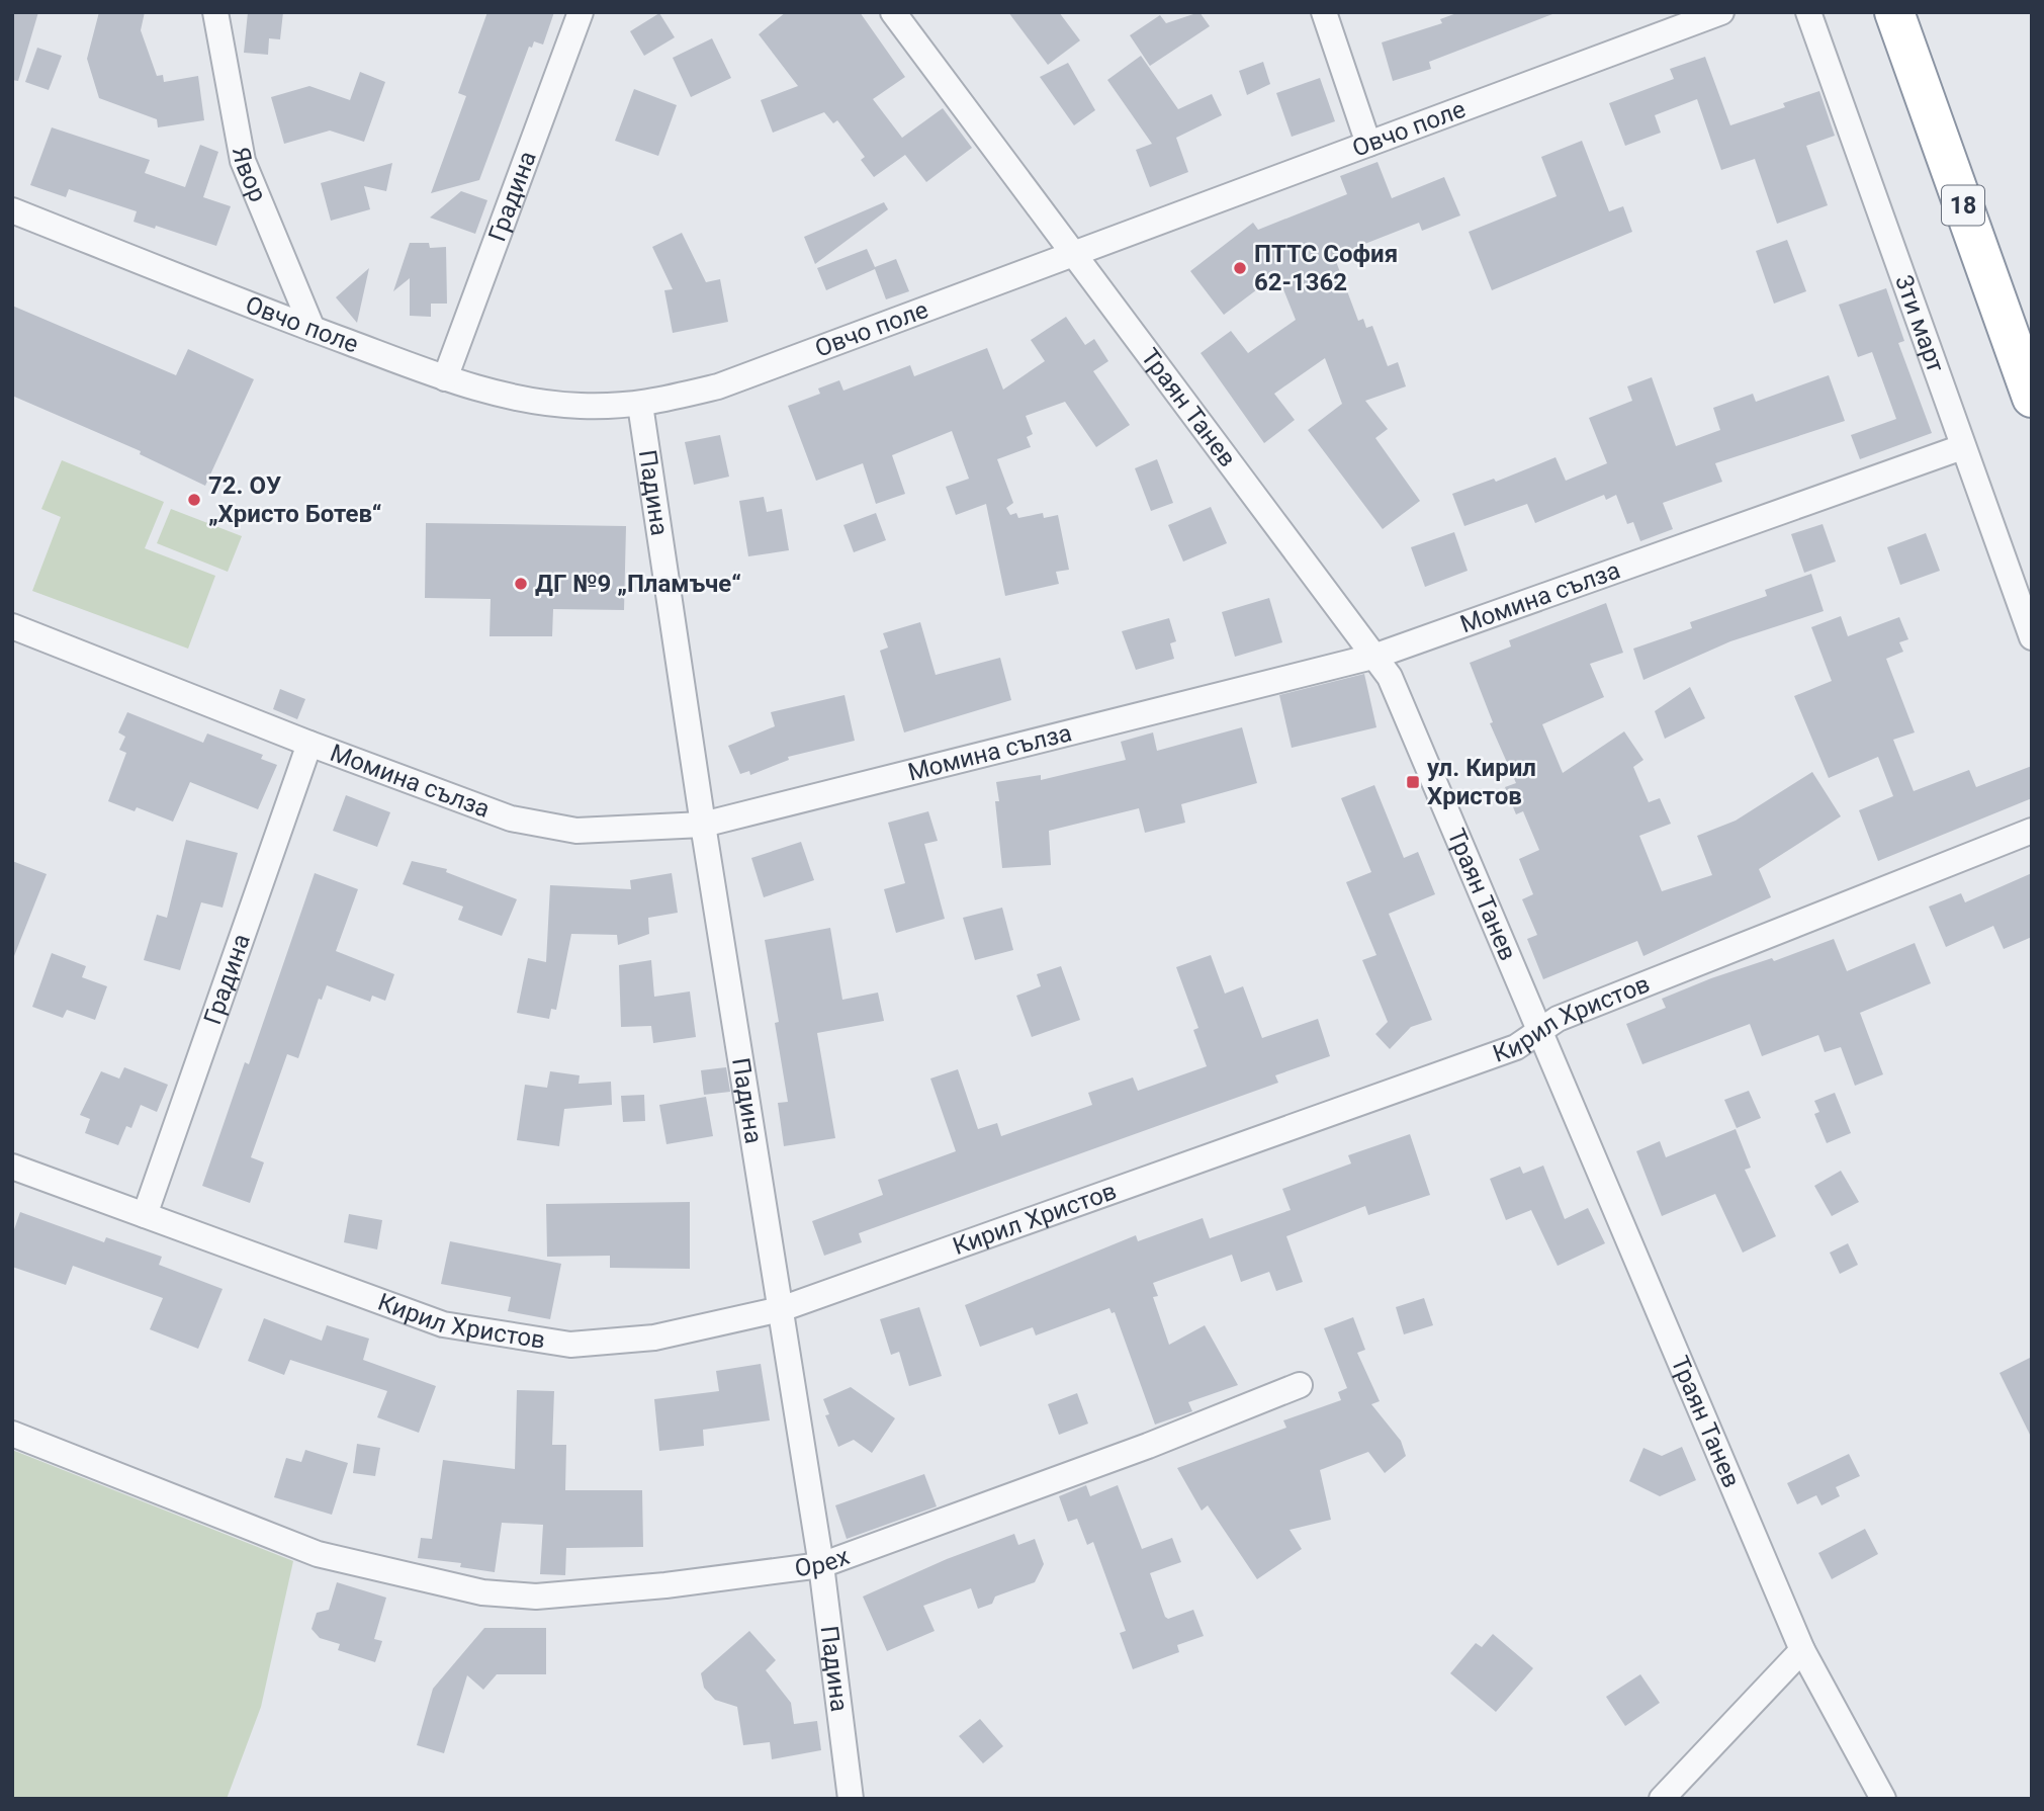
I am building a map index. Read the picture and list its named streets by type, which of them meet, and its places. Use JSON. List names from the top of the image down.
{
  "streets": {
    "highway": ["18"],
    "street": [
      "Овчо поле",
      "Явор",
      "Градина",
      "3ти март",
      "Траян Танев",
      "Падина",
      "Момина сълза",
      "Кирил Христов",
      "Орех"
    ]
  },
  "crossings": [
    ["Овчо поле", "Явор"],
    ["Овчо поле", "Градина"],
    ["Овчо поле", "Траян Танев"],
    ["Овчо поле", "Падина"],
    ["Градина", "Момина сълза"],
    ["Градина", "Кирил Христов"],
    ["3ти март", "Момина сълза"],
    ["Траян Танев", "Момина сълза"],
    ["Траян Танев", "Кирил Христов"],
    ["Падина", "Момина сълза"],
    ["Падина", "Кирил Христов"],
    ["Падина", "Орех"]
  ],
  "places": {
    "other": ["ПТТС София 62-1362", "72. ОУ „Христо Ботев“", "ДГ №9 „Пламъче“"],
    "transit": ["ул. Кирил Христов"]
  }
}
